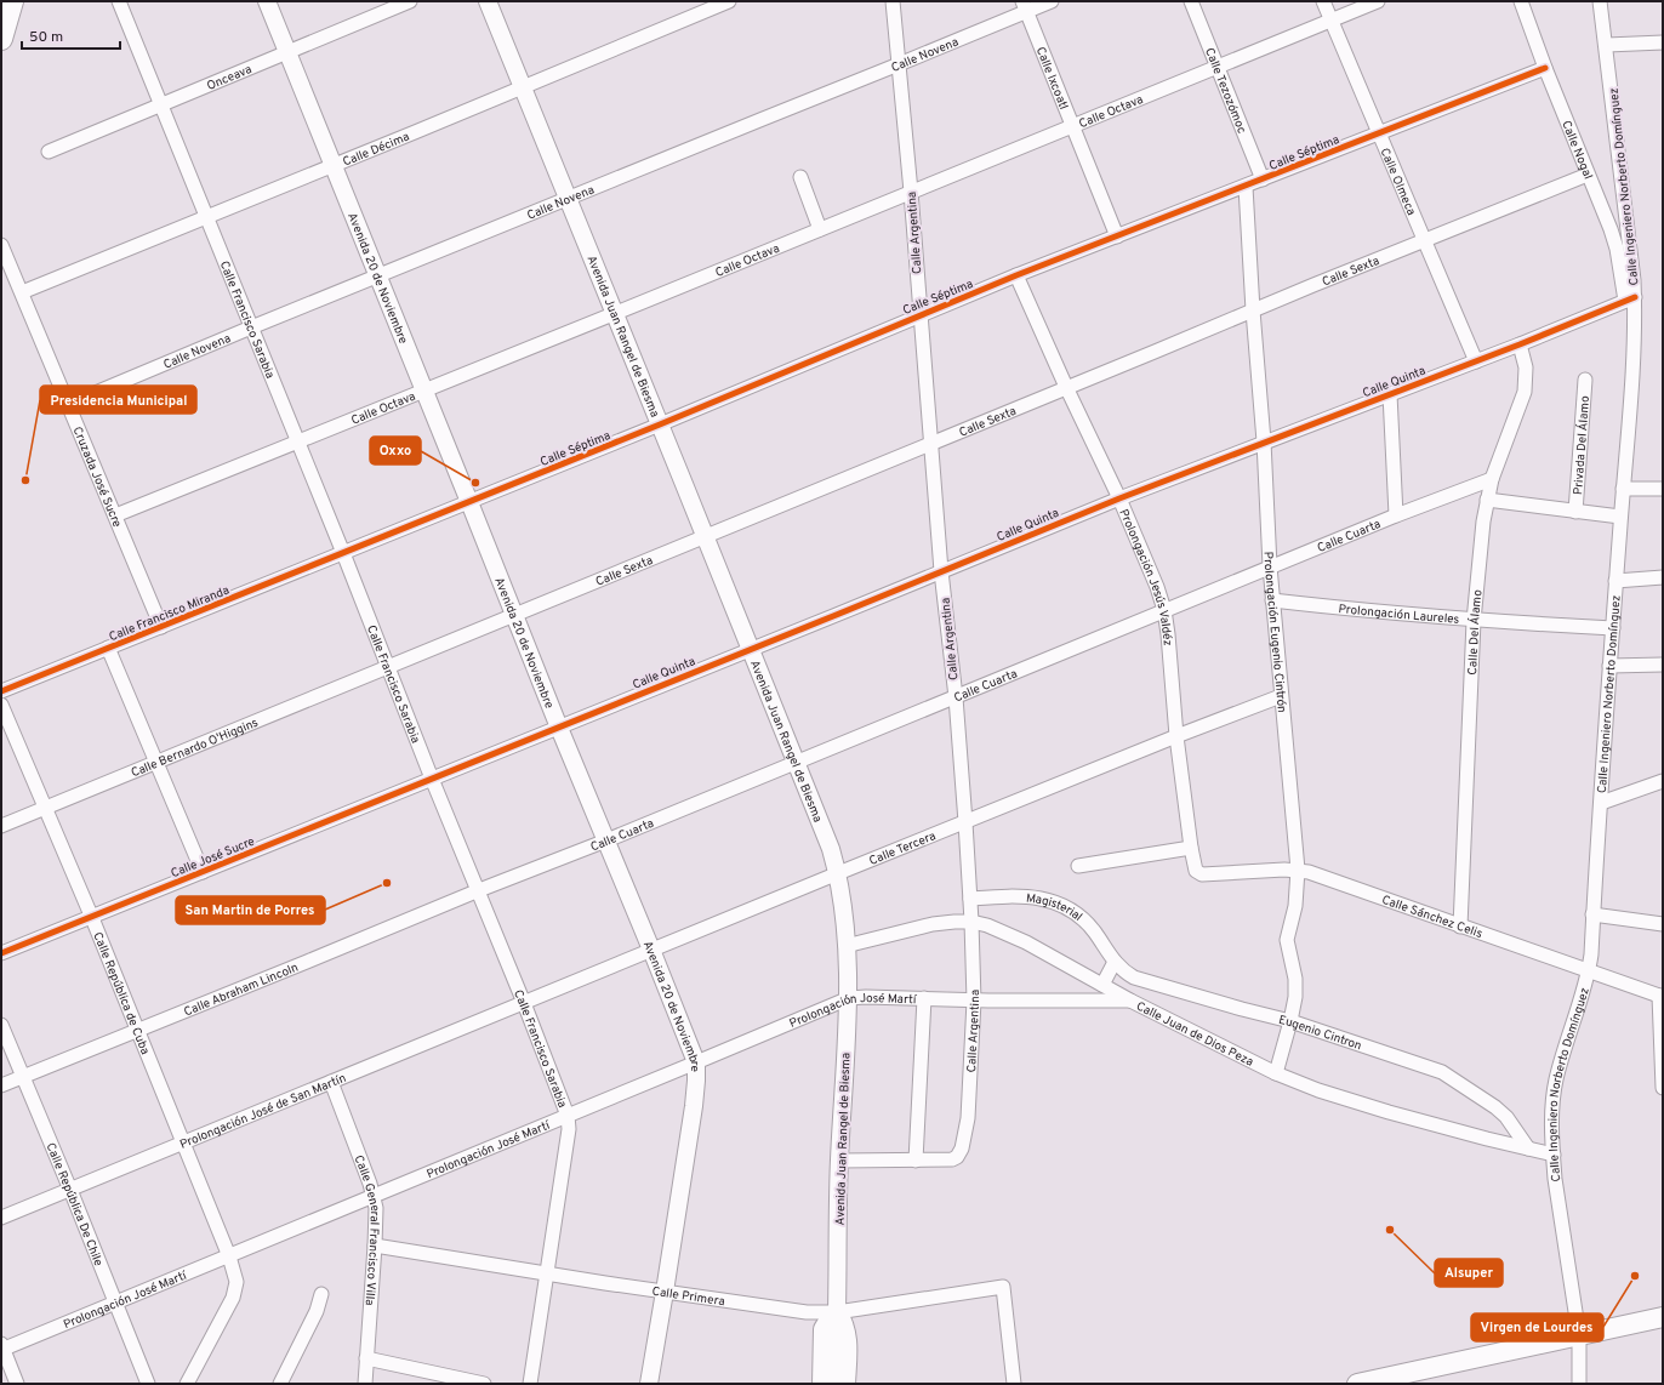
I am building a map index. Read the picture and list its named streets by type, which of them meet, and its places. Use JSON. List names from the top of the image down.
{
  "streets": {
    "street": [
      "Calle Novena",
      "Onceava",
      "Calle Ixcoatl",
      "Calle Tezozómoc",
      "Calle Octava",
      "Calle Décima",
      "Calle Nogal",
      "Calle Séptima",
      "Calle Olmeca",
      "Calle Ingeniero Norberto Domínguez",
      "Calle Argentina",
      "Calle Sexta",
      "Avenida 20 de Noviembre",
      "Calle Francisco Sarabia",
      "Avenida Juan Rangel de Biesma",
      "Calle Quinta",
      "Privada Del Álamo",
      "Cruzada José Sucre",
      "Calle Cuarta",
      "Prolongación Jesús Valdéz",
      "Calle Francisco Miranda",
      "Prolongación Laureles",
      "Prolongación Eugenio Cintrón",
      "Calle Del Álamo",
      "Calle Bernardo O'Higgins",
      "Calle Tercera",
      "Calle José Sucre",
      "Magisterial",
      "Calle Sánchez Celis",
      "Calle Abraham Lincoln",
      "Calle República de Cuba",
      "Prolongación José Martí",
      "Eugenio Cintron",
      "Calle Juan de Dios Peza",
      "Prolongación José de San Martín",
      "Calle República De Chile",
      "Calle General Francisco Villa",
      "Calle Primera"
    ]
  },
  "crossings": [
    ["Calle Novena", "Calle Ixcoatl"],
    ["Calle Novena", "Calle Argentina"],
    ["Calle Novena", "Avenida 20 de Noviembre"],
    ["Calle Novena", "Calle Francisco Sarabia"],
    ["Calle Novena", "Avenida Juan Rangel de Biesma"],
    ["Calle Novena", "Cruzada José Sucre"],
    ["Onceava", "Avenida 20 de Noviembre"],
    ["Onceava", "Calle Francisco Sarabia"],
    ["Calle Ixcoatl", "Calle Octava"],
    ["Calle Ixcoatl", "Calle Séptima"],
    ["Calle Tezozómoc", "Calle Octava"],
    ["Calle Tezozómoc", "Calle Séptima"],
    ["Calle Octava", "Calle Olmeca"],
    ["Calle Octava", "Calle Argentina"],
    ["Calle Octava", "Avenida 20 de Noviembre"],
    ["Calle Octava", "Calle Francisco Sarabia"],
    ["Calle Octava", "Avenida Juan Rangel de Biesma"],
    ["Calle Octava", "Cruzada José Sucre"],
    ["Calle Décima", "Avenida 20 de Noviembre"],
    ["Calle Décima", "Calle Francisco Sarabia"],
    ["Calle Décima", "Avenida Juan Rangel de Biesma"],
    ["Calle Décima", "Cruzada José Sucre"],
    ["Calle Nogal", "Calle Séptima"],
    ["Calle Nogal", "Calle Ingeniero Norberto Domínguez"],
    ["Calle Nogal", "Calle Sexta"],
    ["Calle Nogal", "Calle Quinta"],
    ["Calle Séptima", "Calle Olmeca"],
    ["Calle Séptima", "Calle Argentina"],
    ["Calle Séptima", "Avenida 20 de Noviembre"],
    ["Calle Séptima", "Calle Francisco Sarabia"],
    ["Calle Séptima", "Avenida Juan Rangel de Biesma"],
    ["Calle Séptima", "Prolongación Jesús Valdéz"],
    ["Calle Séptima", "Calle Francisco Miranda"],
    ["Calle Séptima", "Prolongación Eugenio Cintrón"],
    ["Calle Olmeca", "Calle Sexta"],
    ["Calle Olmeca", "Calle Quinta"],
    ["Calle Ingeniero Norberto Domínguez", "Calle Quinta"],
    ["Calle Ingeniero Norberto Domínguez", "Prolongación Laureles"],
    ["Calle Ingeniero Norberto Domínguez", "Calle Sánchez Celis"],
    ["Calle Ingeniero Norberto Domínguez", "Calle Juan de Dios Peza"],
    ["Calle Argentina", "Calle Sexta"],
    ["Calle Argentina", "Avenida Juan Rangel de Biesma"],
    ["Calle Argentina", "Calle Quinta"],
    ["Calle Argentina", "Calle Cuarta"],
    ["Calle Argentina", "Calle Tercera"],
    ["Calle Argentina", "Magisterial"],
    ["Calle Argentina", "Prolongación José Martí"],
    ["Calle Argentina", "Calle Juan de Dios Peza"],
    ["Calle Sexta", "Avenida 20 de Noviembre"],
    ["Calle Sexta", "Calle Francisco Sarabia"],
    ["Calle Sexta", "Avenida Juan Rangel de Biesma"],
    ["Calle Sexta", "Prolongación Jesús Valdéz"],
    ["Calle Sexta", "Prolongación Eugenio Cintrón"],
    ["Calle Sexta", "Calle Bernardo O'Higgins"],
    ["Avenida 20 de Noviembre", "Calle Quinta"],
    ["Avenida 20 de Noviembre", "Calle Cuarta"],
    ["Avenida 20 de Noviembre", "Calle Tercera"],
    ["Avenida 20 de Noviembre", "Prolongación José Martí"],
    ["Avenida 20 de Noviembre", "Calle Primera"],
    ["Calle Francisco Sarabia", "Calle Quinta"],
    ["Calle Francisco Sarabia", "Calle Cuarta"],
    ["Calle Francisco Sarabia", "Calle Francisco Miranda"],
    ["Calle Francisco Sarabia", "Calle Bernardo O'Higgins"],
    ["Calle Francisco Sarabia", "Calle Tercera"],
    ["Calle Francisco Sarabia", "Calle José Sucre"],
    ["Calle Francisco Sarabia", "Calle Abraham Lincoln"],
    ["Calle Francisco Sarabia", "Prolongación José Martí"],
    ["Calle Francisco Sarabia", "Prolongación José de San Martín"],
    ["Calle Francisco Sarabia", "Calle Primera"],
    ["Avenida Juan Rangel de Biesma", "Calle Quinta"],
    ["Avenida Juan Rangel de Biesma", "Calle Cuarta"],
    ["Avenida Juan Rangel de Biesma", "Calle Tercera"],
    ["Avenida Juan Rangel de Biesma", "Prolongación José Martí"],
    ["Avenida Juan Rangel de Biesma", "Calle Juan de Dios Peza"],
    ["Avenida Juan Rangel de Biesma", "Calle Primera"],
    ["Calle Quinta", "Prolongación Jesús Valdéz"],
    ["Calle Quinta", "Prolongación Eugenio Cintrón"],
    ["Calle Quinta", "Calle Del Álamo"],
    ["Calle Quinta", "Calle José Sucre"],
    ["Cruzada José Sucre", "Calle Francisco Miranda"],
    ["Calle Cuarta", "Prolongación Jesús Valdéz"],
    ["Calle Cuarta", "Prolongación Eugenio Cintrón"],
    ["Calle Cuarta", "Calle Del Álamo"],
    ["Calle Cuarta", "Calle Abraham Lincoln"],
    ["Prolongación Jesús Valdéz", "Calle Tercera"],
    ["Prolongación Jesús Valdéz", "Calle Sánchez Celis"],
    ["Prolongación Laureles", "Prolongación Eugenio Cintrón"],
    ["Prolongación Laureles", "Calle Del Álamo"],
    ["Prolongación Eugenio Cintrón", "Calle Tercera"],
    ["Prolongación Eugenio Cintrón", "Calle Sánchez Celis"],
    ["Prolongación Eugenio Cintrón", "Eugenio Cintron"],
    ["Prolongación Eugenio Cintrón", "Calle Juan de Dios Peza"],
    ["Calle Del Álamo", "Calle Sánchez Celis"],
    ["Calle Bernardo O'Higgins", "Calle República de Cuba"],
    ["Calle Tercera", "Prolongación José de San Martín"],
    ["Calle José Sucre", "Calle República de Cuba"],
    ["Magisterial", "Eugenio Cintron"],
    ["Calle Abraham Lincoln", "Calle República de Cuba"],
    ["Calle Abraham Lincoln", "Calle República De Chile"],
    ["Calle República de Cuba", "Prolongación José Martí"],
    ["Calle República de Cuba", "Prolongación José de San Martín"],
    ["Prolongación José Martí", "Calle Juan de Dios Peza"],
    ["Prolongación José Martí", "Calle República De Chile"],
    ["Prolongación José Martí", "Calle General Francisco Villa"],
    ["Eugenio Cintron", "Calle Juan de Dios Peza"],
    ["Prolongación José de San Martín", "Calle República De Chile"],
    ["Prolongación José de San Martín", "Calle General Francisco Villa"],
    ["Calle General Francisco Villa", "Calle Primera"]
  ],
  "places": [
    "Presidencia Municipal",
    "Oxxo",
    "San Martin de Porres",
    "Alsuper",
    "Virgen de Lourdes"
  ],
  "scale_bar": "50 m"
}
